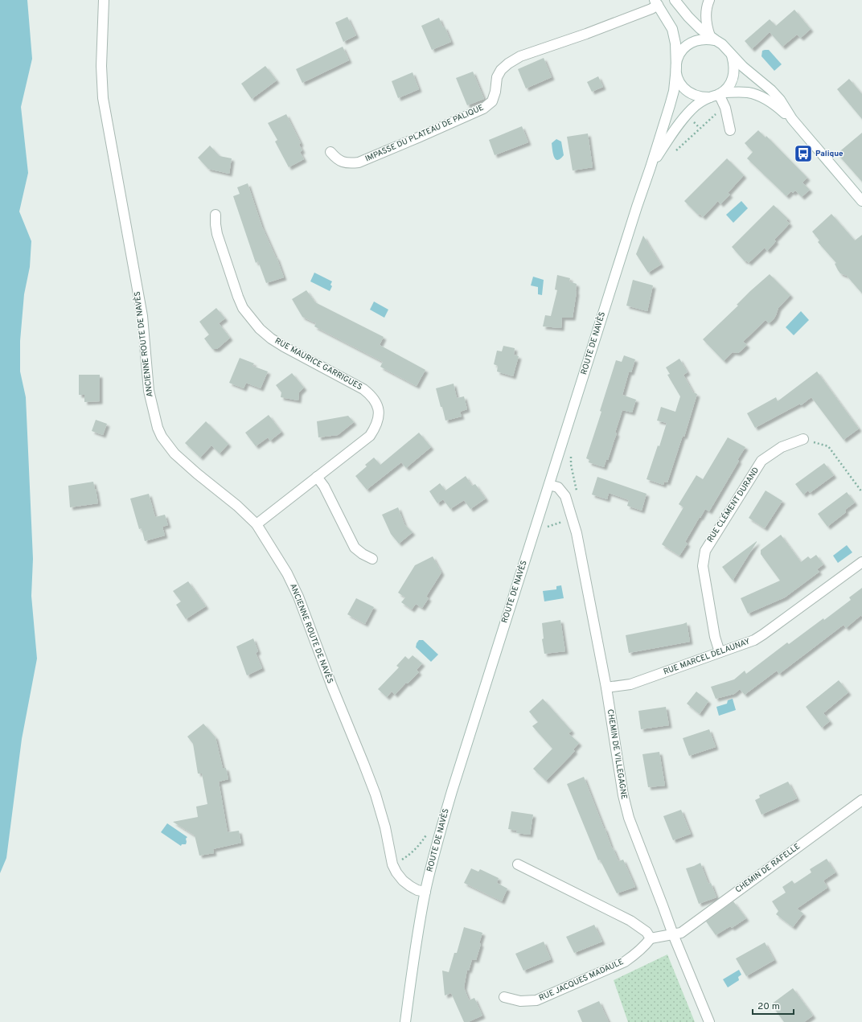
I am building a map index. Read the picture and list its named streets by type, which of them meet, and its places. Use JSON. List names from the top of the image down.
{
  "streets": {
    "street": [
      "IMPASSE DU PLATEAU DE PALIQUE",
      "ROUTE DE NAVÈS",
      "ANCIENNE ROUTE DE NAVÈS",
      "RUE MAURICE GARRIGUES",
      "RUE CLÉMENT DURAND",
      "RUE MARCEL DELAUNAY",
      "CHEMIN DE VILLEGAGNE",
      "CHEMIN DE RAFELLE",
      "RUE JACQUES MADAULE"
    ]
  },
  "crossings": [
    ["ROUTE DE NAVÈS", "ANCIENNE ROUTE DE NAVÈS"],
    ["ROUTE DE NAVÈS", "CHEMIN DE VILLEGAGNE"],
    ["ANCIENNE ROUTE DE NAVÈS", "RUE MAURICE GARRIGUES"],
    ["RUE CLÉMENT DURAND", "RUE MARCEL DELAUNAY"],
    ["RUE MARCEL DELAUNAY", "CHEMIN DE VILLEGAGNE"],
    ["CHEMIN DE VILLEGAGNE", "CHEMIN DE RAFELLE"]
  ],
  "places": {
    "bus stop": ["Palique"]
  },
  "scale_bar": "20 m"
}
